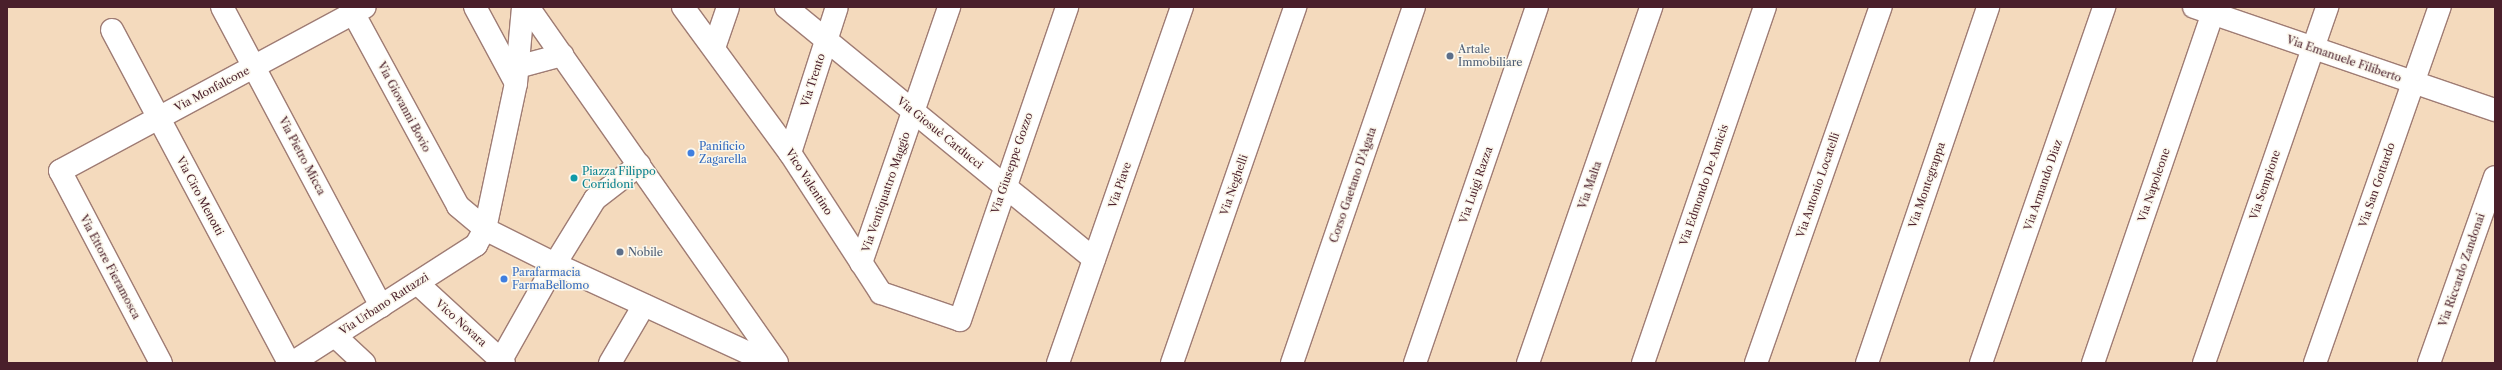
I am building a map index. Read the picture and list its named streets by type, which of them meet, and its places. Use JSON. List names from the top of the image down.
{
  "streets": {
    "street": [
      "Via Emanuele Filiberto",
      "Via Trento",
      "Via Monfalcone",
      "Via Giovanni Bovio",
      "Via Giosuè Carducci",
      "Via Pietro Micca",
      "Via Giuseppe Gozzo",
      "Vico Valentino",
      "Via Piave",
      "Via Neghelli",
      "Corso Gaetano D'Agata",
      "Via Luigi Razza",
      "Via Malta",
      "Via Edmondo De Amicis",
      "Via Antonio Locatelli",
      "Via Montegrappa",
      "Via Armando Diaz",
      "Via Napoleone",
      "Via Sempione",
      "Via San Gottardo",
      "Via Ventiquattro Maggio",
      "Via Ciro Menotti",
      "Via Ettore Fieramosca",
      "Via Riccardo Zandonai",
      "Via Urbano Rattazzi",
      "Vico Novara"
    ]
  },
  "crossings": [
    ["Via Emanuele Filiberto", "Via Napoleone"],
    ["Via Emanuele Filiberto", "Via Sempione"],
    ["Via Emanuele Filiberto", "Via San Gottardo"],
    ["Via Trento", "Via Giosuè Carducci"],
    ["Via Trento", "Vico Valentino"],
    ["Via Monfalcone", "Via Giovanni Bovio"],
    ["Via Monfalcone", "Via Pietro Micca"],
    ["Via Monfalcone", "Via Ciro Menotti"],
    ["Via Monfalcone", "Via Ettore Fieramosca"],
    ["Via Giovanni Bovio", "Via Urbano Rattazzi"],
    ["Via Giosuè Carducci", "Via Giuseppe Gozzo"],
    ["Via Giosuè Carducci", "Via Piave"],
    ["Via Giosuè Carducci", "Via Ventiquattro Maggio"],
    ["Via Pietro Micca", "Via Urbano Rattazzi"],
    ["Via Giuseppe Gozzo", "Vico Valentino"],
    ["Vico Valentino", "Via Ventiquattro Maggio"],
    ["Via Urbano Rattazzi", "Vico Novara"]
  ],
  "places": [
    "Artale Immobiliare",
    "Panificio Zagarella",
    "Piazza Filippo Corridoni",
    "Nobile",
    "Parafarmacia FarmaBellomo"
  ]
}
